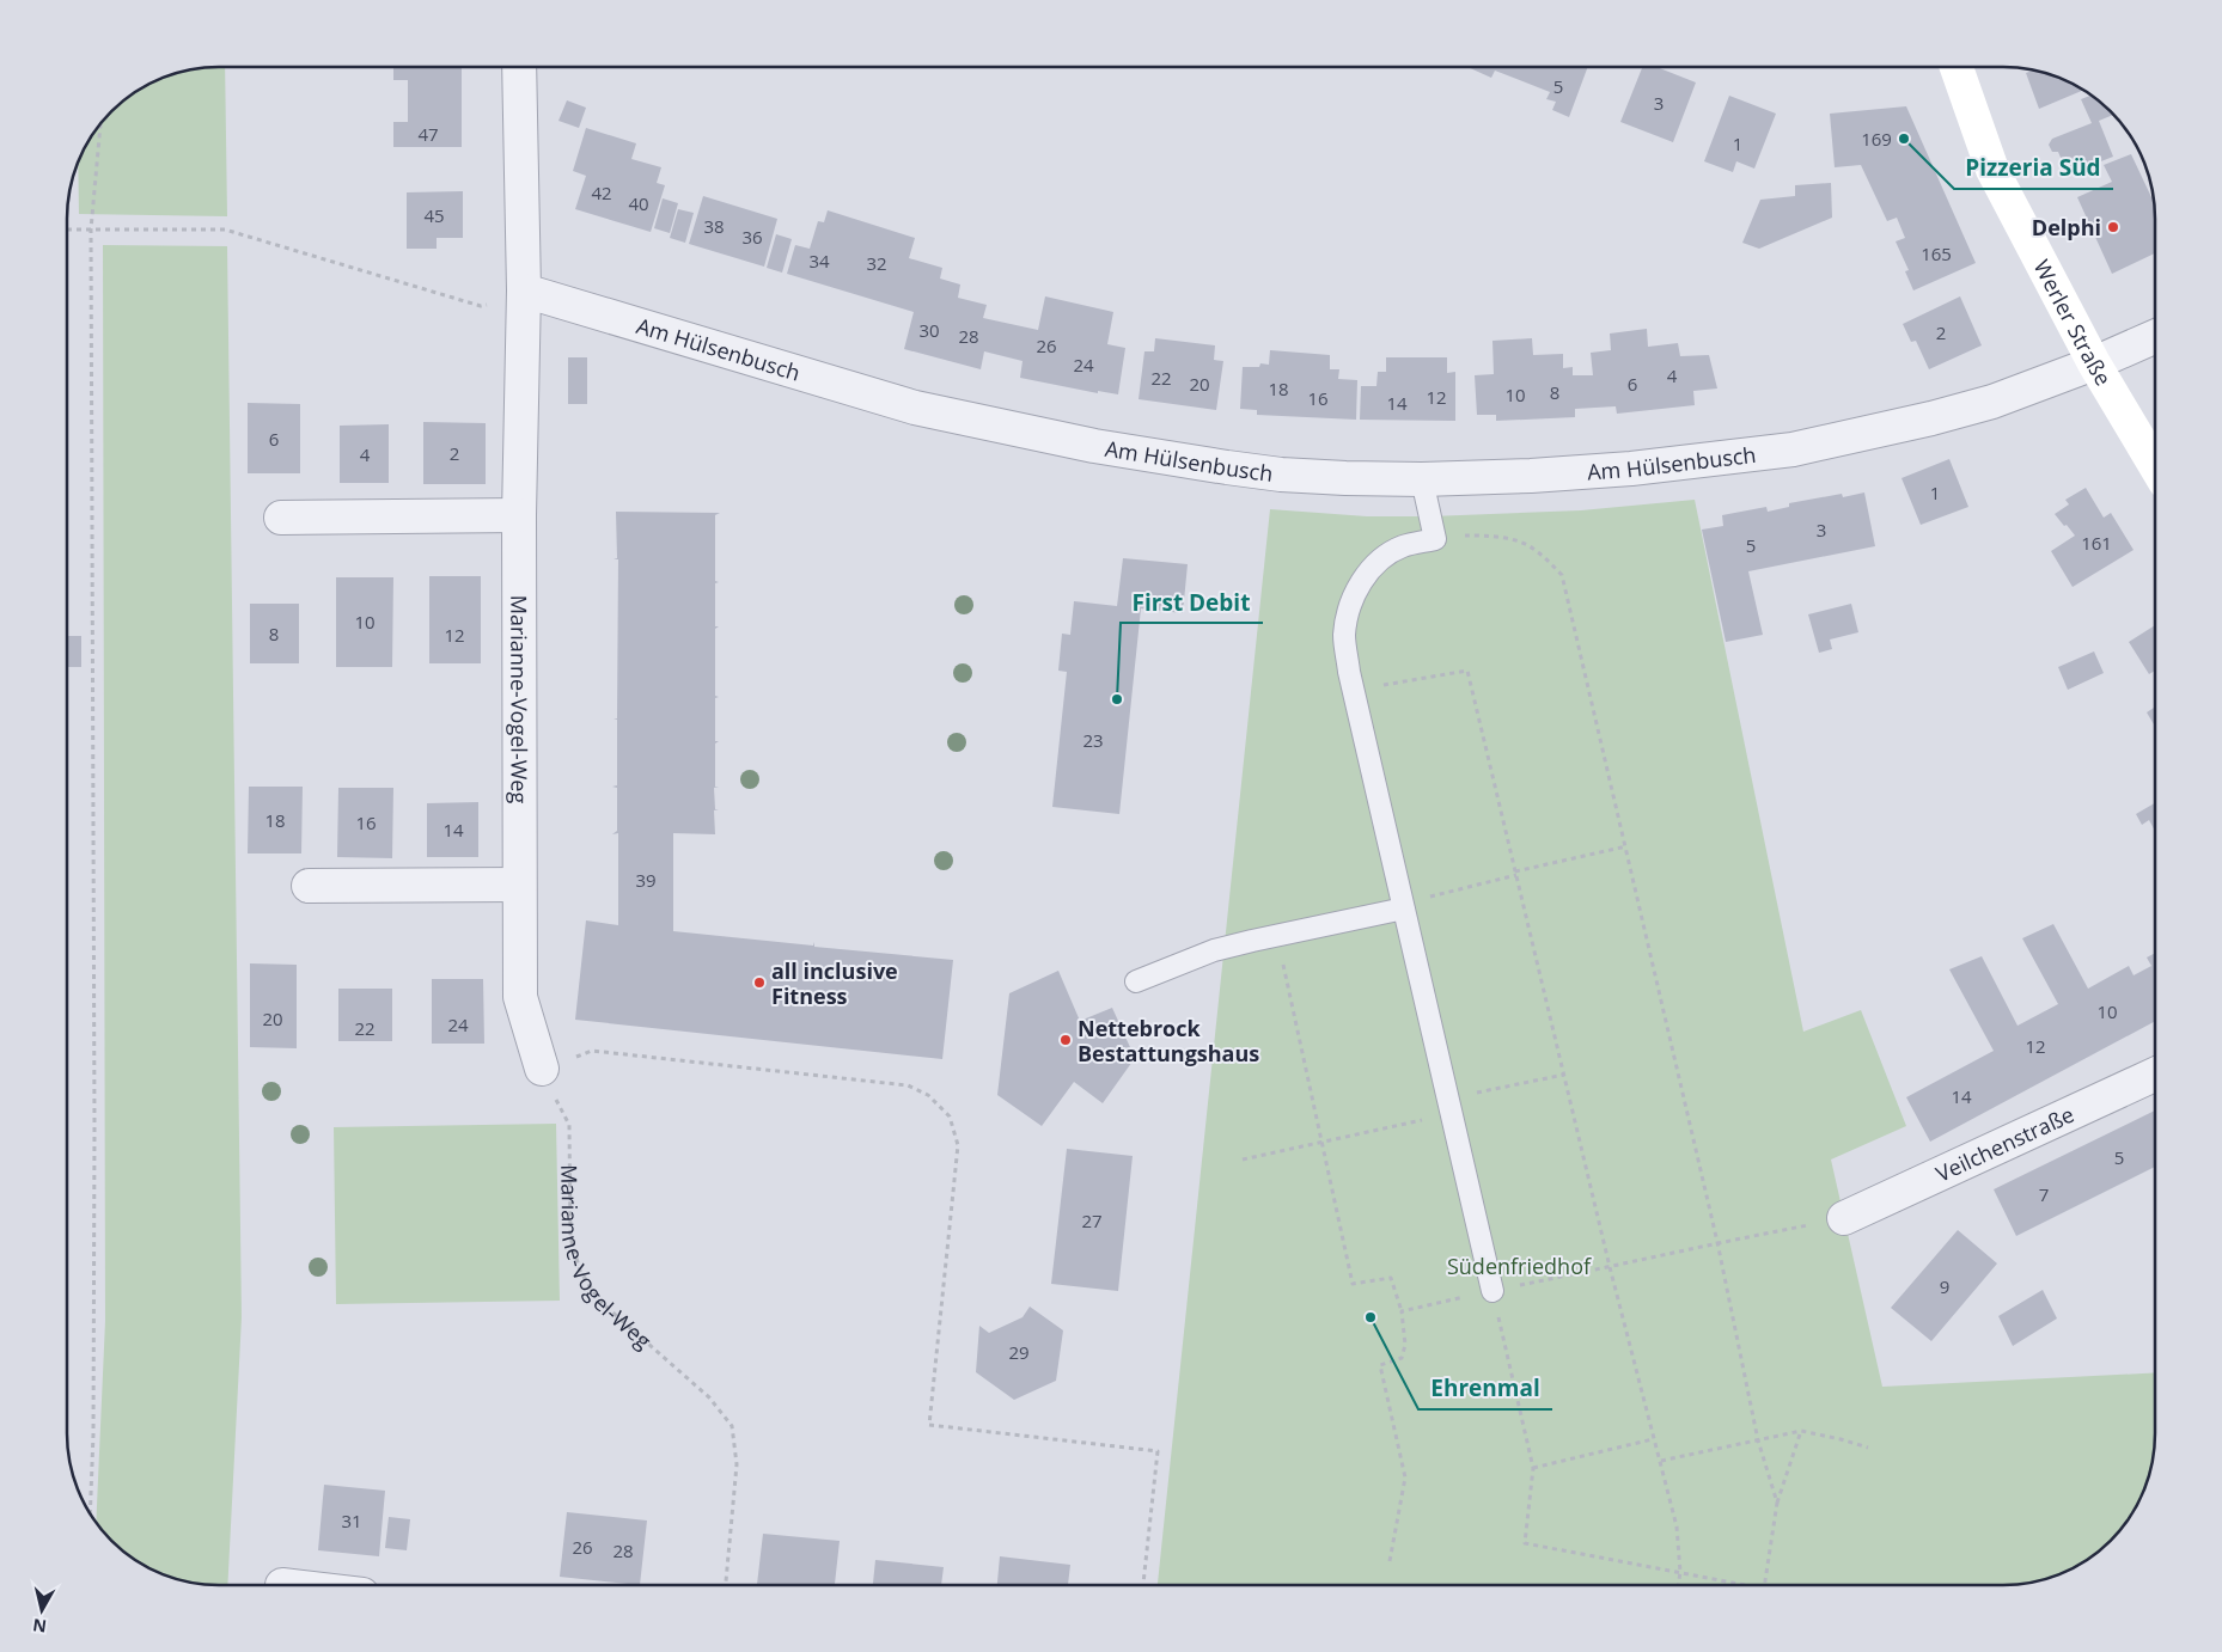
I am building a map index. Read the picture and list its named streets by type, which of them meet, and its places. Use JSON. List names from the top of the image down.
{
  "streets": {
    "main road": ["Werler Straße"],
    "street": ["Am Hülsenbusch", "Marianne-Vogel-Weg", "Veilchenstraße"]
  },
  "crossings": [
    ["Werler Straße", "Am Hülsenbusch"],
    ["Am Hülsenbusch", "Marianne-Vogel-Weg"]
  ],
  "parks": ["Südenfriedhof"],
  "places": [
    "Pizzeria Süd",
    "Delphi",
    "First Debit",
    "all inclusive Fitness",
    "Nettebrock Bestattungshaus",
    "Ehrenmal"
  ],
  "house_numbers": [
    "5",
    "3",
    "47",
    "169",
    "1",
    "42",
    "40",
    "45",
    "38",
    "36",
    "165",
    "34",
    "32",
    "30",
    "2",
    "28",
    "26",
    "24",
    "4",
    "22",
    "20",
    "6",
    "18",
    "8",
    "10",
    "12",
    "16",
    "14",
    "6",
    "2",
    "4",
    "1",
    "3",
    "161",
    "5",
    "10",
    "8",
    "12",
    "23",
    "18",
    "16",
    "14",
    "39",
    "10",
    "20",
    "24",
    "22",
    "12",
    "14",
    "5",
    "7",
    "27",
    "9",
    "29",
    "31",
    "26",
    "28"
  ],
  "north": "bottom"
}
